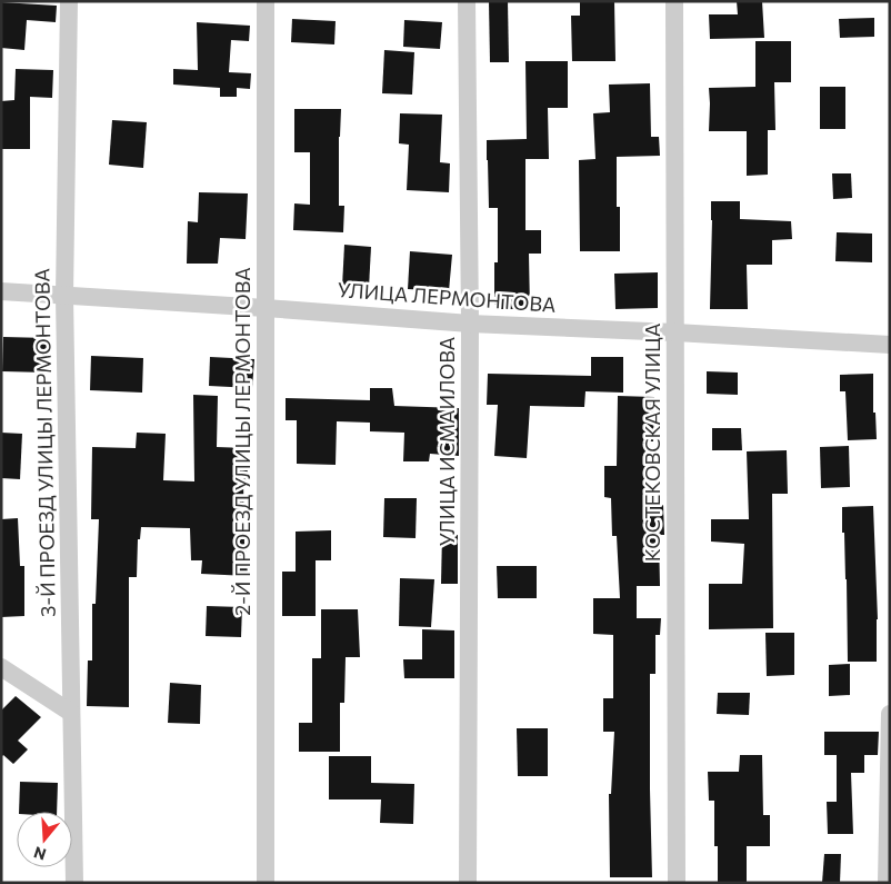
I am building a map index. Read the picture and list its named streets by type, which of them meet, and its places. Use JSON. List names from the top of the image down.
{
  "streets": {
    "street": [
      "УЛИЦА ЛЕРМОНТОВА",
      "2-Й ПРОЕЗД УЛИЦЫ ЛЕРМОНТОВА",
      "УЛИЦА ИСМАИЛОВА",
      "3-Й ПРОЕЗД УЛИЦЫ ЛЕРМОНТОВА",
      "КОСТЕКОВСКАЯ УЛИЦА"
    ]
  },
  "crossings": [
    ["УЛИЦА ЛЕРМОНТОВА", "2-Й ПРОЕЗД УЛИЦЫ ЛЕРМОНТОВА"],
    ["УЛИЦА ЛЕРМОНТОВА", "УЛИЦА ИСМАИЛОВА"],
    ["УЛИЦА ЛЕРМОНТОВА", "3-Й ПРОЕЗД УЛИЦЫ ЛЕРМОНТОВА"],
    ["УЛИЦА ЛЕРМОНТОВА", "КОСТЕКОВСКАЯ УЛИЦА"]
  ],
  "north": "bottom"
}
